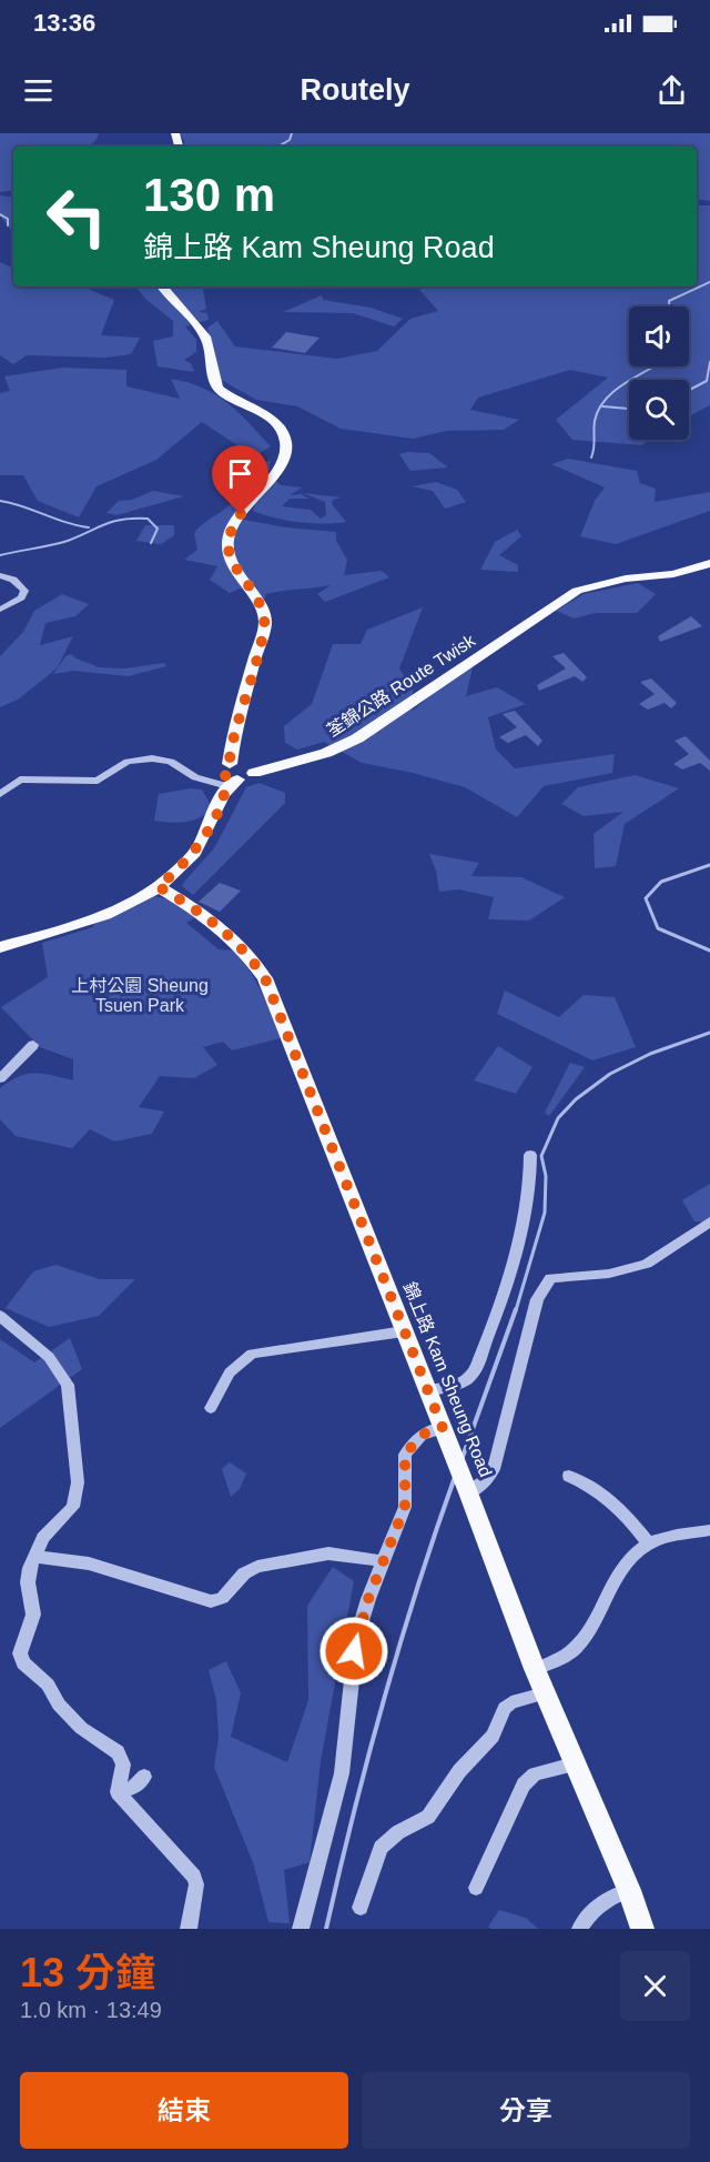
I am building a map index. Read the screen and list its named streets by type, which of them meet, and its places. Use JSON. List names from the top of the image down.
{
  "streets": {
    "main road": ["荃錦公路 Route Twisk", "錦上路 Kam Sheung Road"]
  },
  "parks": ["上村公園 Sheung Tsuen Park"],
  "page": {
    "status": "13:36",
    "header": "Routely",
    "turn": ["130 m", "錦上路 Kam Sheung Road"],
    "heading": ["13 分鐘", "1.0 km · 13:49"],
    "buttons": ["結束", "分享"]
  }
}
